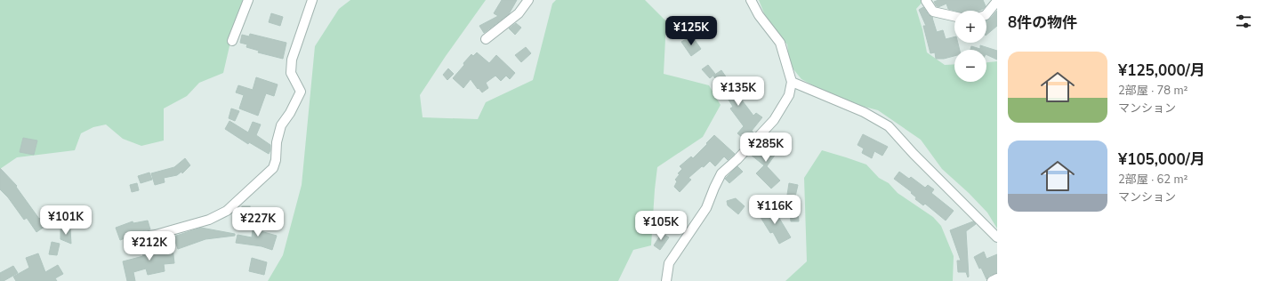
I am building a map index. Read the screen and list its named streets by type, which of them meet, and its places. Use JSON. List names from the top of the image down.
{
  "page": {
    "heading": "8件の物件",
    "map_buttons": ["+", "−"],
    "price": [
      "¥125K",
      "¥135K",
      "¥285K",
      "¥116K",
      "¥101K",
      "¥227K",
      "¥105K",
      "¥212K"
    ],
    "list": [
      {
        "name": "¥125,000/月",
        "note": "2部屋 · 78 m² · マンション"
      },
      {
        "name": "¥105,000/月",
        "note": "2部屋 · 62 m² · マンション"
      }
    ]
  }
}
